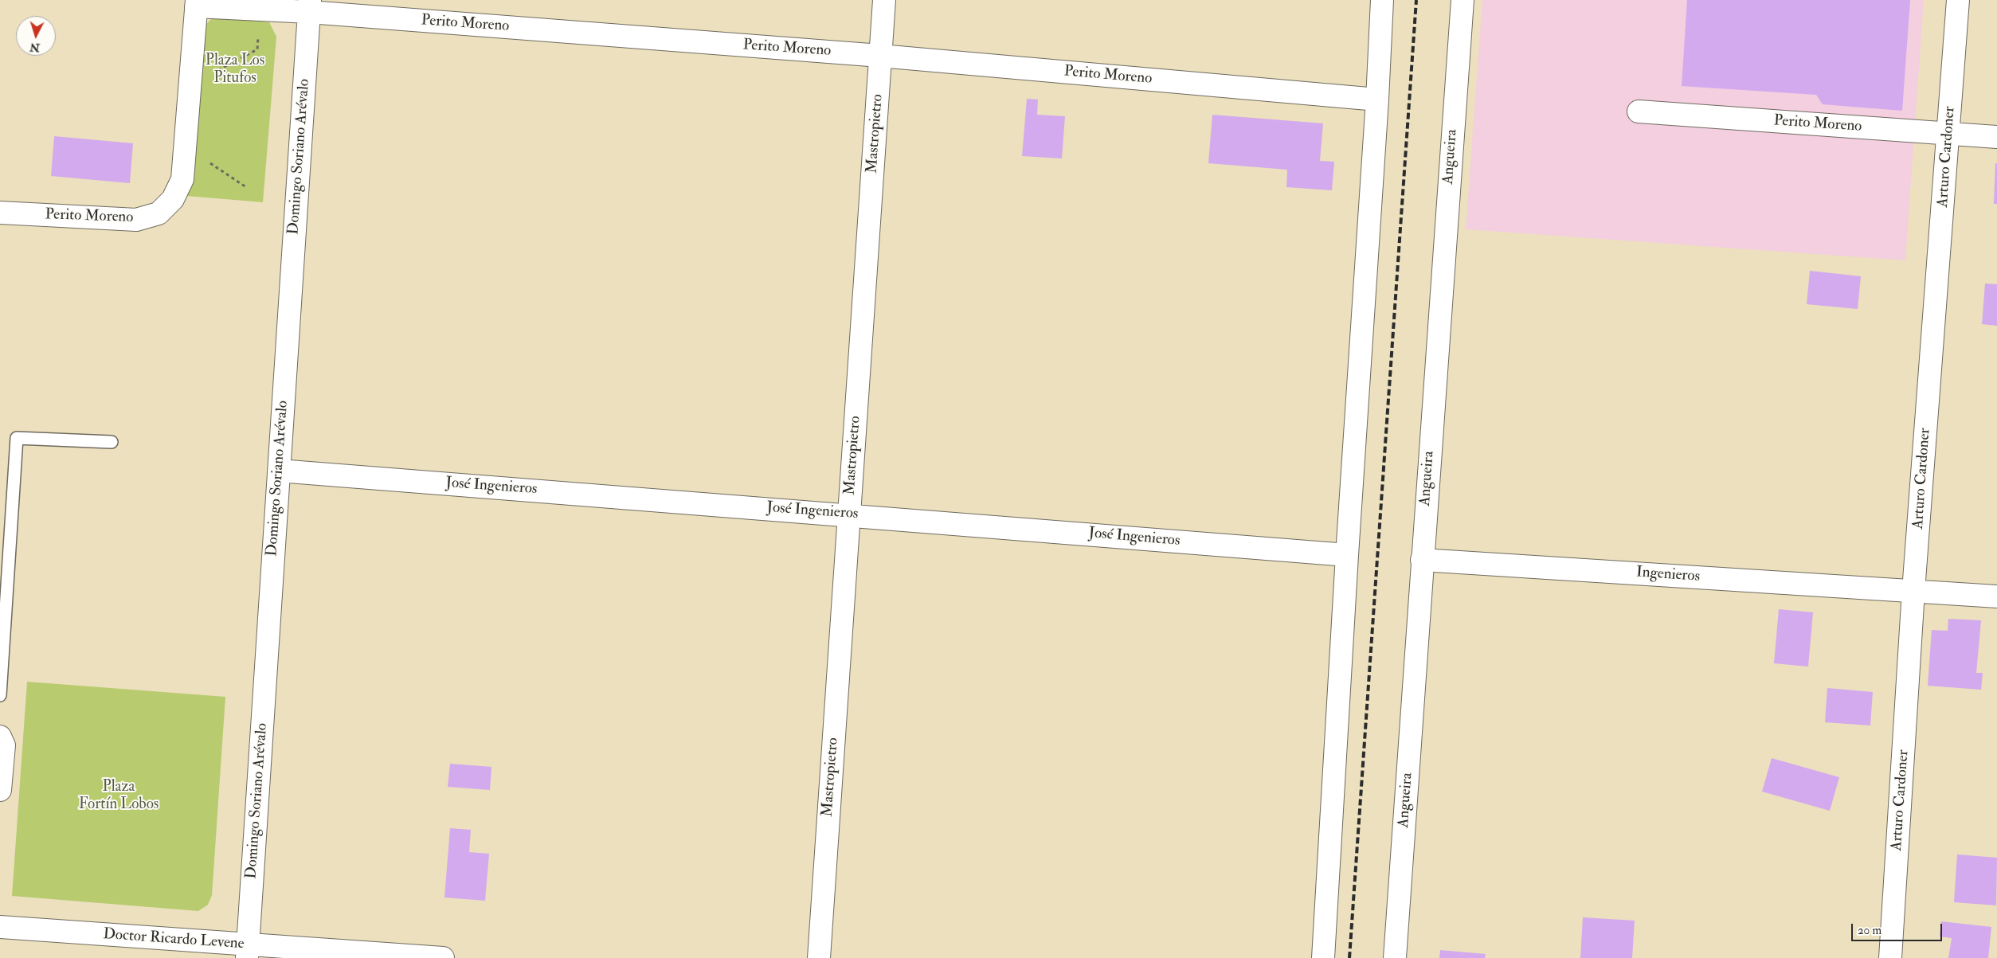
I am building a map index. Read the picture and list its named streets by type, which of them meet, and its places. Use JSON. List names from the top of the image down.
{
  "streets": {
    "street": [
      "Perito Moreno",
      "Mastropietro",
      "Domingo Soriano Arévalo",
      "Angueira",
      "Arturo Cardoner",
      "José Ingenieros",
      "Ingenieros",
      "Doctor Ricardo Levene"
    ]
  },
  "crossings": [
    ["Perito Moreno", "Mastropietro"],
    ["Perito Moreno", "Domingo Soriano Arévalo"],
    ["Perito Moreno", "Arturo Cardoner"],
    ["Mastropietro", "José Ingenieros"],
    ["Domingo Soriano Arévalo", "José Ingenieros"],
    ["Domingo Soriano Arévalo", "Doctor Ricardo Levene"],
    ["Angueira", "Ingenieros"],
    ["Arturo Cardoner", "Ingenieros"]
  ],
  "parks": ["Plaza Los Pitufos", "Plaza Fortín Lobos"],
  "scale_bar": "20 m",
  "north": "bottom"
}
